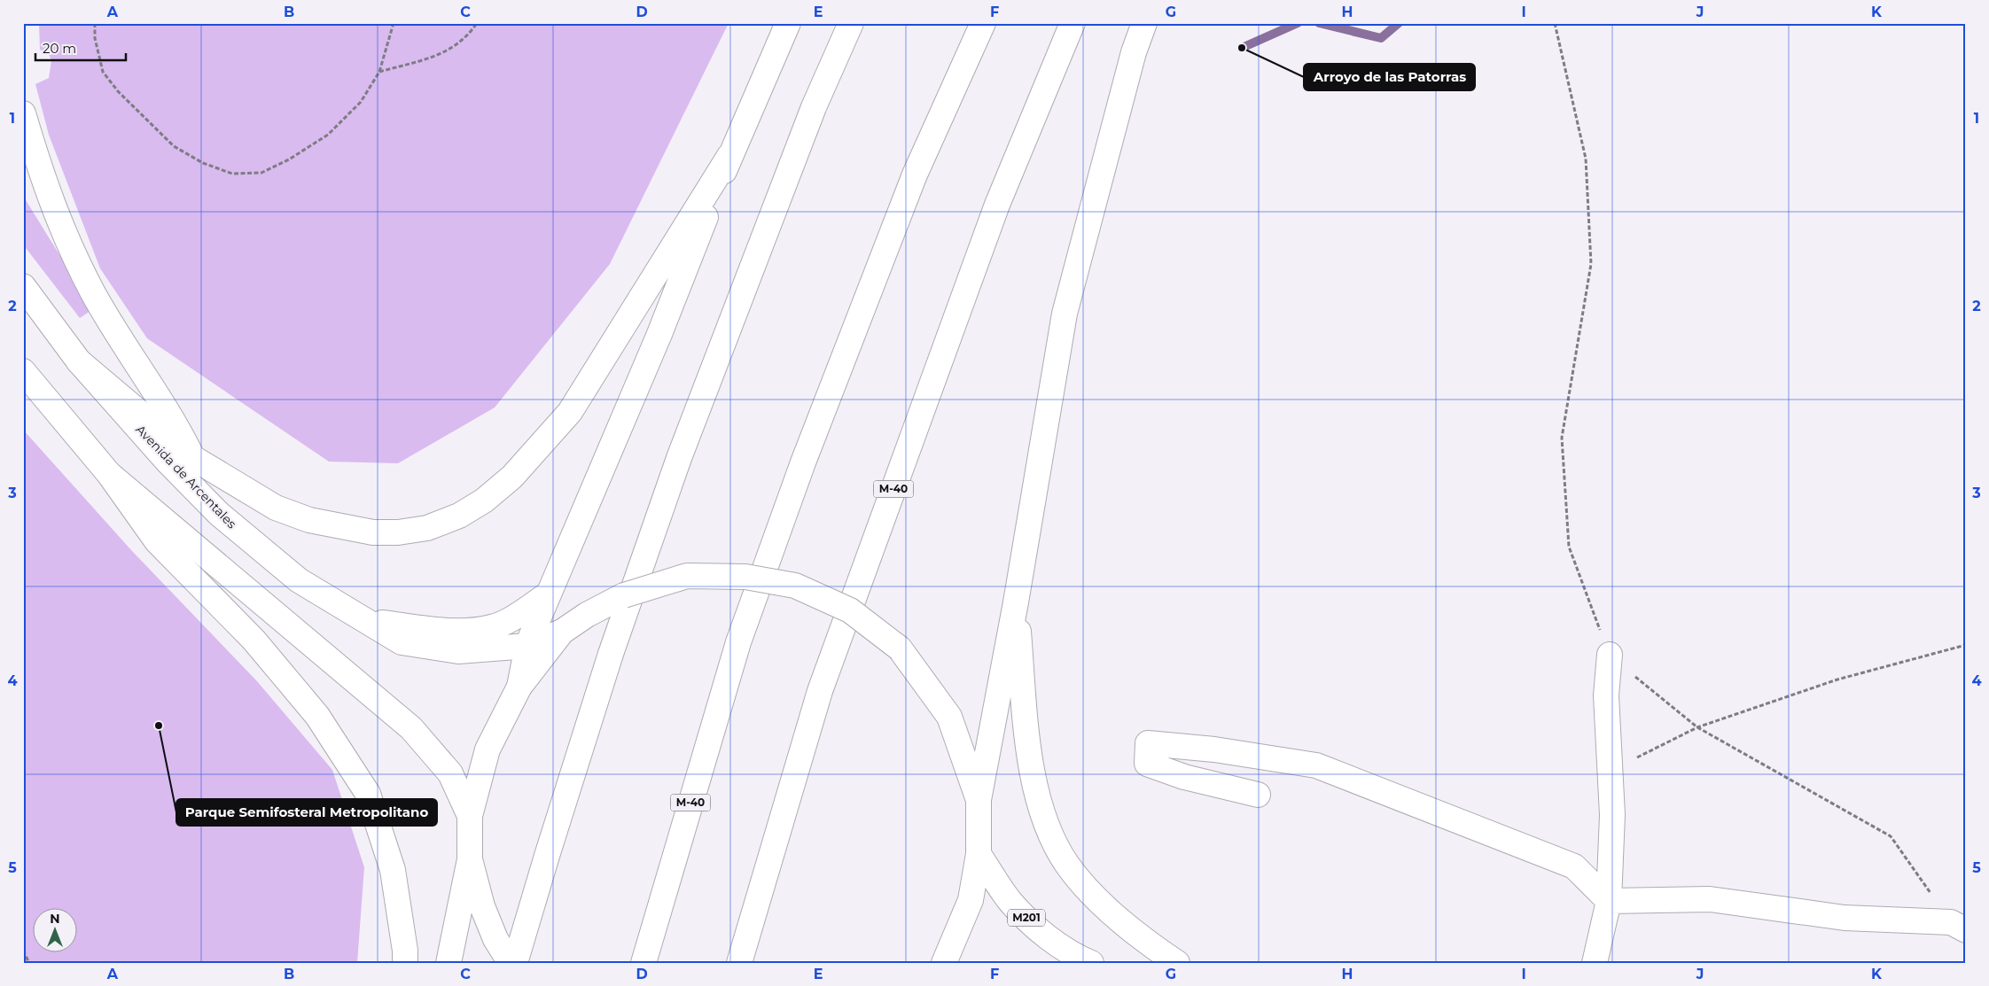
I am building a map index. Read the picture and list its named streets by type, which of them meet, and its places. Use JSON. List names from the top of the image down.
{
  "streets": {
    "main road": ["Avenida de Arcentales", "M-40", "M201"]
  },
  "places": ["Arroyo de las Patorras", "Parque Semifosteral Metropolitano"],
  "scale_bar": "20 m",
  "north": "top",
  "grid": {
    "columns": [
      "A",
      "B",
      "C",
      "D",
      "E",
      "F",
      "G",
      "H",
      "I",
      "J",
      "K"
    ],
    "rows": [
      "1",
      "2",
      "3",
      "4",
      "5"
    ]
  }
}
